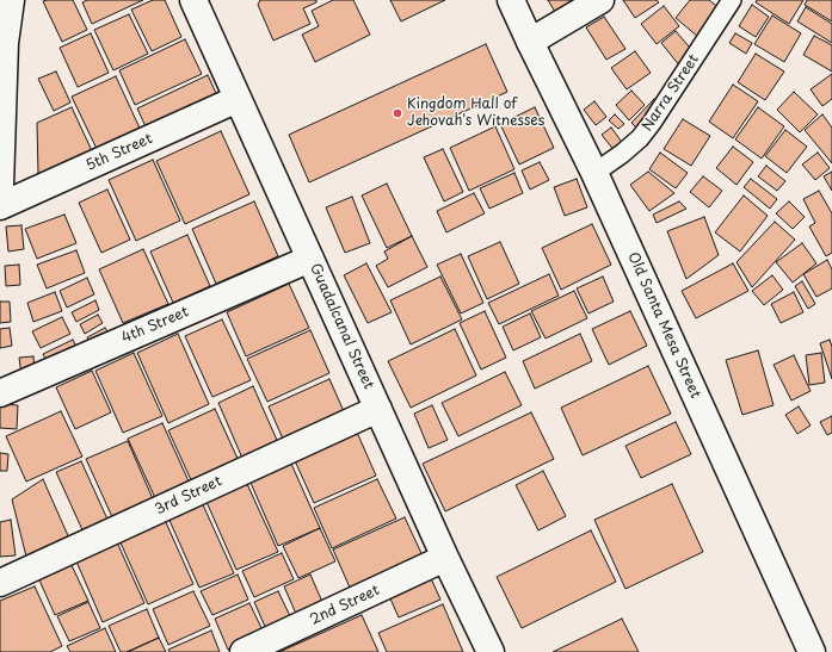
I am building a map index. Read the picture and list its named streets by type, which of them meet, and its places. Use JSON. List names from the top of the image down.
{
  "streets": {
    "street": [
      "5th Street",
      "4th Street",
      "Old Santa Mesa Street",
      "Guadalcanal Street",
      "3rd Street",
      "2nd Street"
    ],
    "lane": ["Narra Street"]
  },
  "crossings": [
    ["Narra Street", "Old Santa Mesa Street"],
    ["5th Street", "Guadalcanal Street"],
    ["4th Street", "Guadalcanal Street"],
    ["Guadalcanal Street", "3rd Street"],
    ["Guadalcanal Street", "2nd Street"]
  ],
  "places": ["Kingdom Hall of Jehovah's Witnesses"]
}
